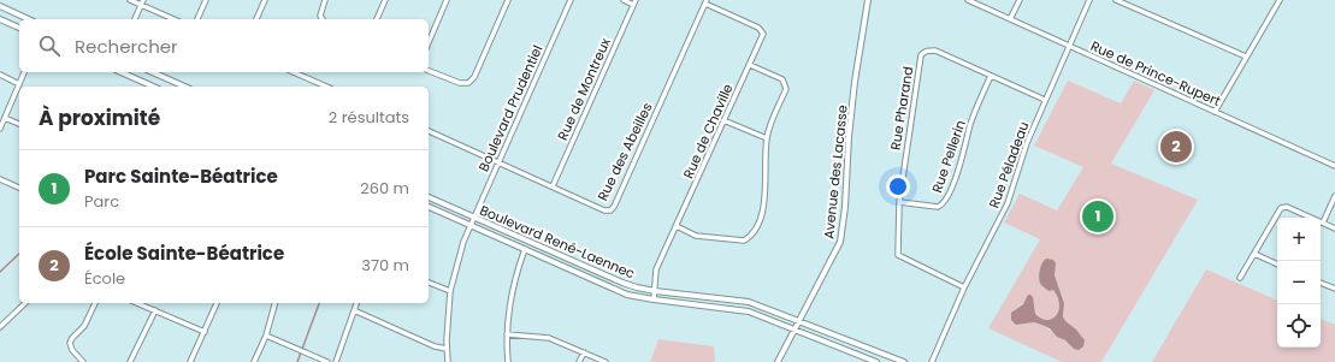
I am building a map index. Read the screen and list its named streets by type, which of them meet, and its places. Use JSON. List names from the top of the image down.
{
  "streets": {
    "street": [
      "Rue de Prince-Rupert",
      "Rue de Montreux",
      "Boulevard Prudentiel",
      "Rue Pharand",
      "Rue de Chaville",
      "Rue des Abeilles",
      "Rue Pellerin",
      "Rue Péladeau",
      "Avenue des Lacasse",
      "Boulevard René-Laennec"
    ]
  },
  "crossings": [
    ["Rue de Prince-Rupert", "Rue Péladeau"],
    ["Rue de Montreux", "Rue des Abeilles"],
    ["Boulevard Prudentiel", "Rue des Abeilles"],
    ["Boulevard Prudentiel", "Boulevard René-Laennec"],
    ["Rue Pharand", "Rue Pellerin"],
    ["Rue Pharand", "Rue Péladeau"],
    ["Rue de Chaville", "Rue des Abeilles"],
    ["Rue de Chaville", "Boulevard René-Laennec"],
    ["Avenue des Lacasse", "Boulevard René-Laennec"]
  ],
  "page": {
    "search": "Rechercher",
    "heading": ["À proximité", "2 résultats"],
    "pins": ["2", "1"],
    "list": [
      {
        "mark": "1",
        "name": "Parc Sainte-Béatrice",
        "note": "Parc",
        "value": "260 m"
      },
      {
        "mark": "2",
        "name": "École Sainte-Béatrice",
        "note": "École",
        "value": "370 m"
      }
    ],
    "map_buttons": ["+", "−"]
  }
}
